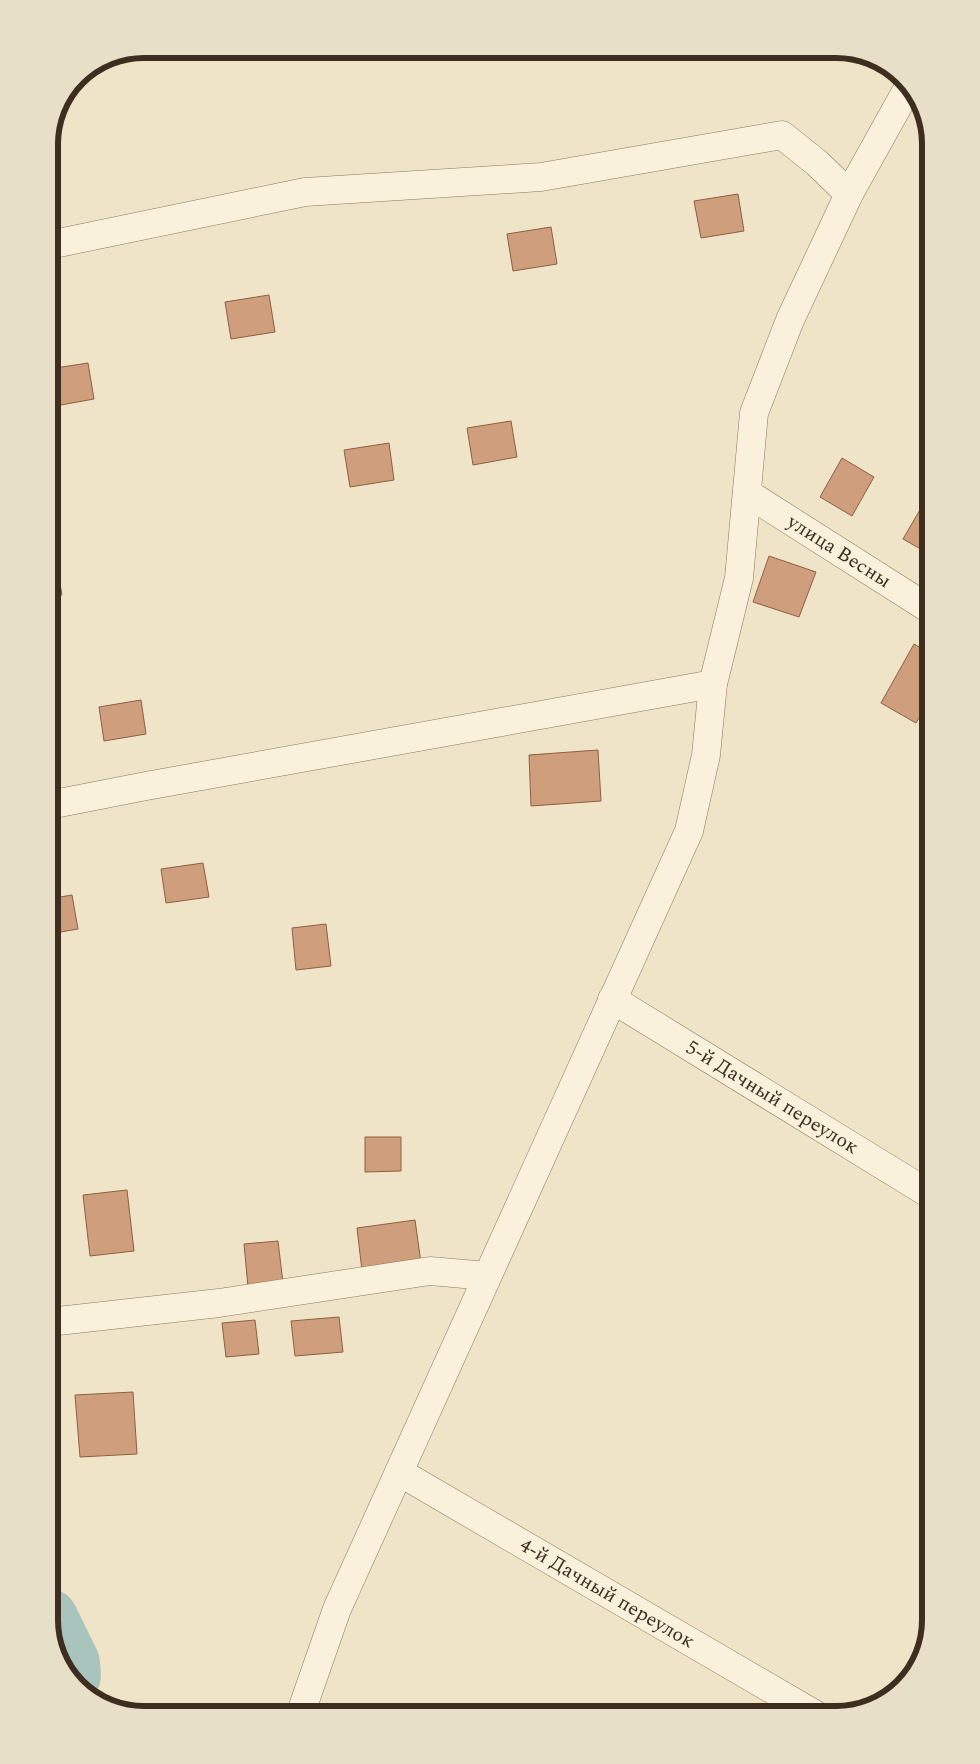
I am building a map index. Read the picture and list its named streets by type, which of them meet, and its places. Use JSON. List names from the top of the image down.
{
  "streets": {
    "street": ["улица Весны", "5-й Дачный переулок", "4-й Дачный переулок"]
  }
}
